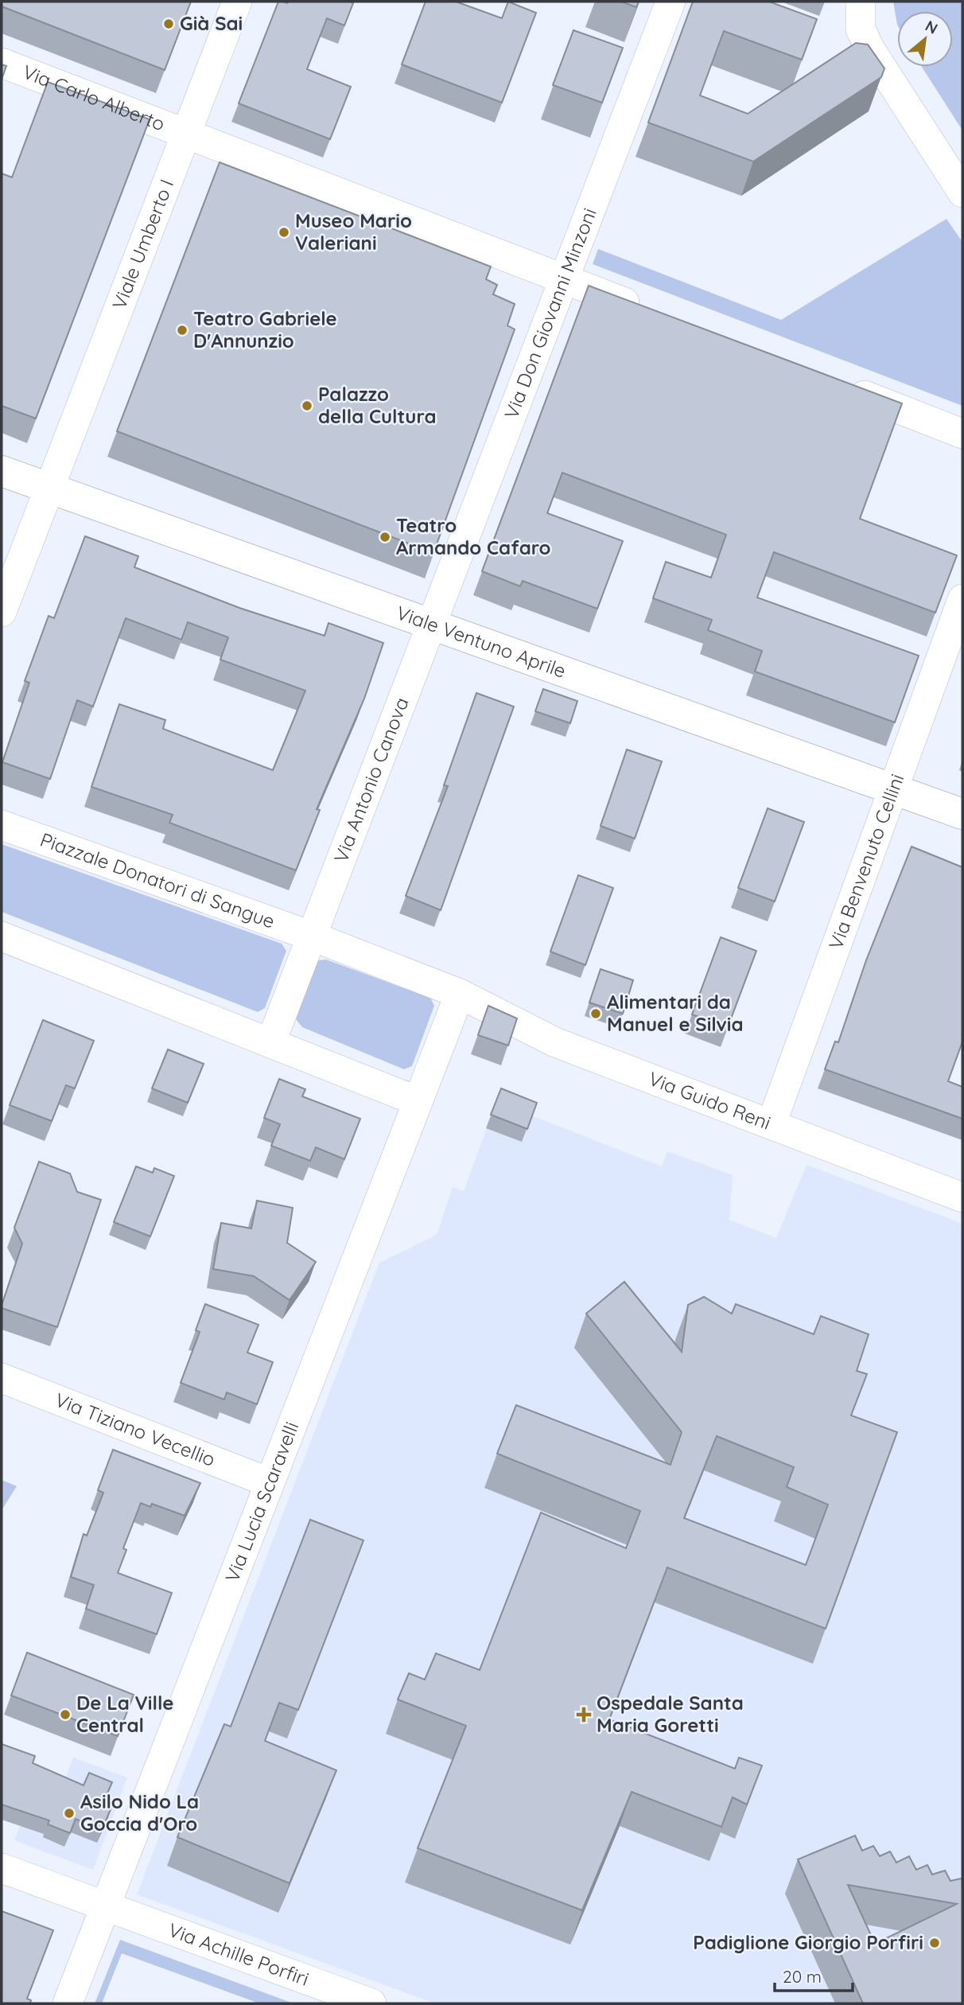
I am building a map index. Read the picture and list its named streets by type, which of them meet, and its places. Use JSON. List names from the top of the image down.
{
  "streets": {
    "main road": ["Viale Ventuno Aprile"],
    "street": [
      "Via Carlo Alberto",
      "Viale Umberto I",
      "Via Don Giovanni Minzoni",
      "Via Antonio Canova",
      "Via Benvenuto Cellini",
      "Piazzale Donatori di Sangue",
      "Via Guido Reni",
      "Via Tiziano Vecellio",
      "Via Lucia Scaravelli",
      "Via Achille Porfiri"
    ]
  },
  "crossings": [
    ["Via Carlo Alberto", "Viale Umberto I"],
    ["Via Carlo Alberto", "Via Don Giovanni Minzoni"],
    ["Viale Umberto I", "Viale Ventuno Aprile"],
    ["Via Don Giovanni Minzoni", "Viale Ventuno Aprile"],
    ["Via Don Giovanni Minzoni", "Via Antonio Canova"],
    ["Viale Ventuno Aprile", "Via Antonio Canova"],
    ["Viale Ventuno Aprile", "Via Benvenuto Cellini"],
    ["Via Antonio Canova", "Piazzale Donatori di Sangue"],
    ["Via Benvenuto Cellini", "Via Guido Reni"],
    ["Piazzale Donatori di Sangue", "Via Guido Reni"],
    ["Via Tiziano Vecellio", "Via Lucia Scaravelli"],
    ["Via Lucia Scaravelli", "Via Achille Porfiri"]
  ],
  "places": {
    "other": [
      "Già Sai",
      "Museo Mario Valeriani",
      "Teatro Gabriele D'Annunzio",
      "Palazzo della Cultura",
      "Teatro Armando Cafaro",
      "Alimentari da Manuel e Silvia",
      "De La Ville Central",
      "Asilo Nido La Goccia d'Oro",
      "Padiglione Giorgio Porfiri"
    ],
    "health": ["Ospedale Santa Maria Goretti"]
  },
  "scale_bar": "20 m",
  "north": "top right"
}
